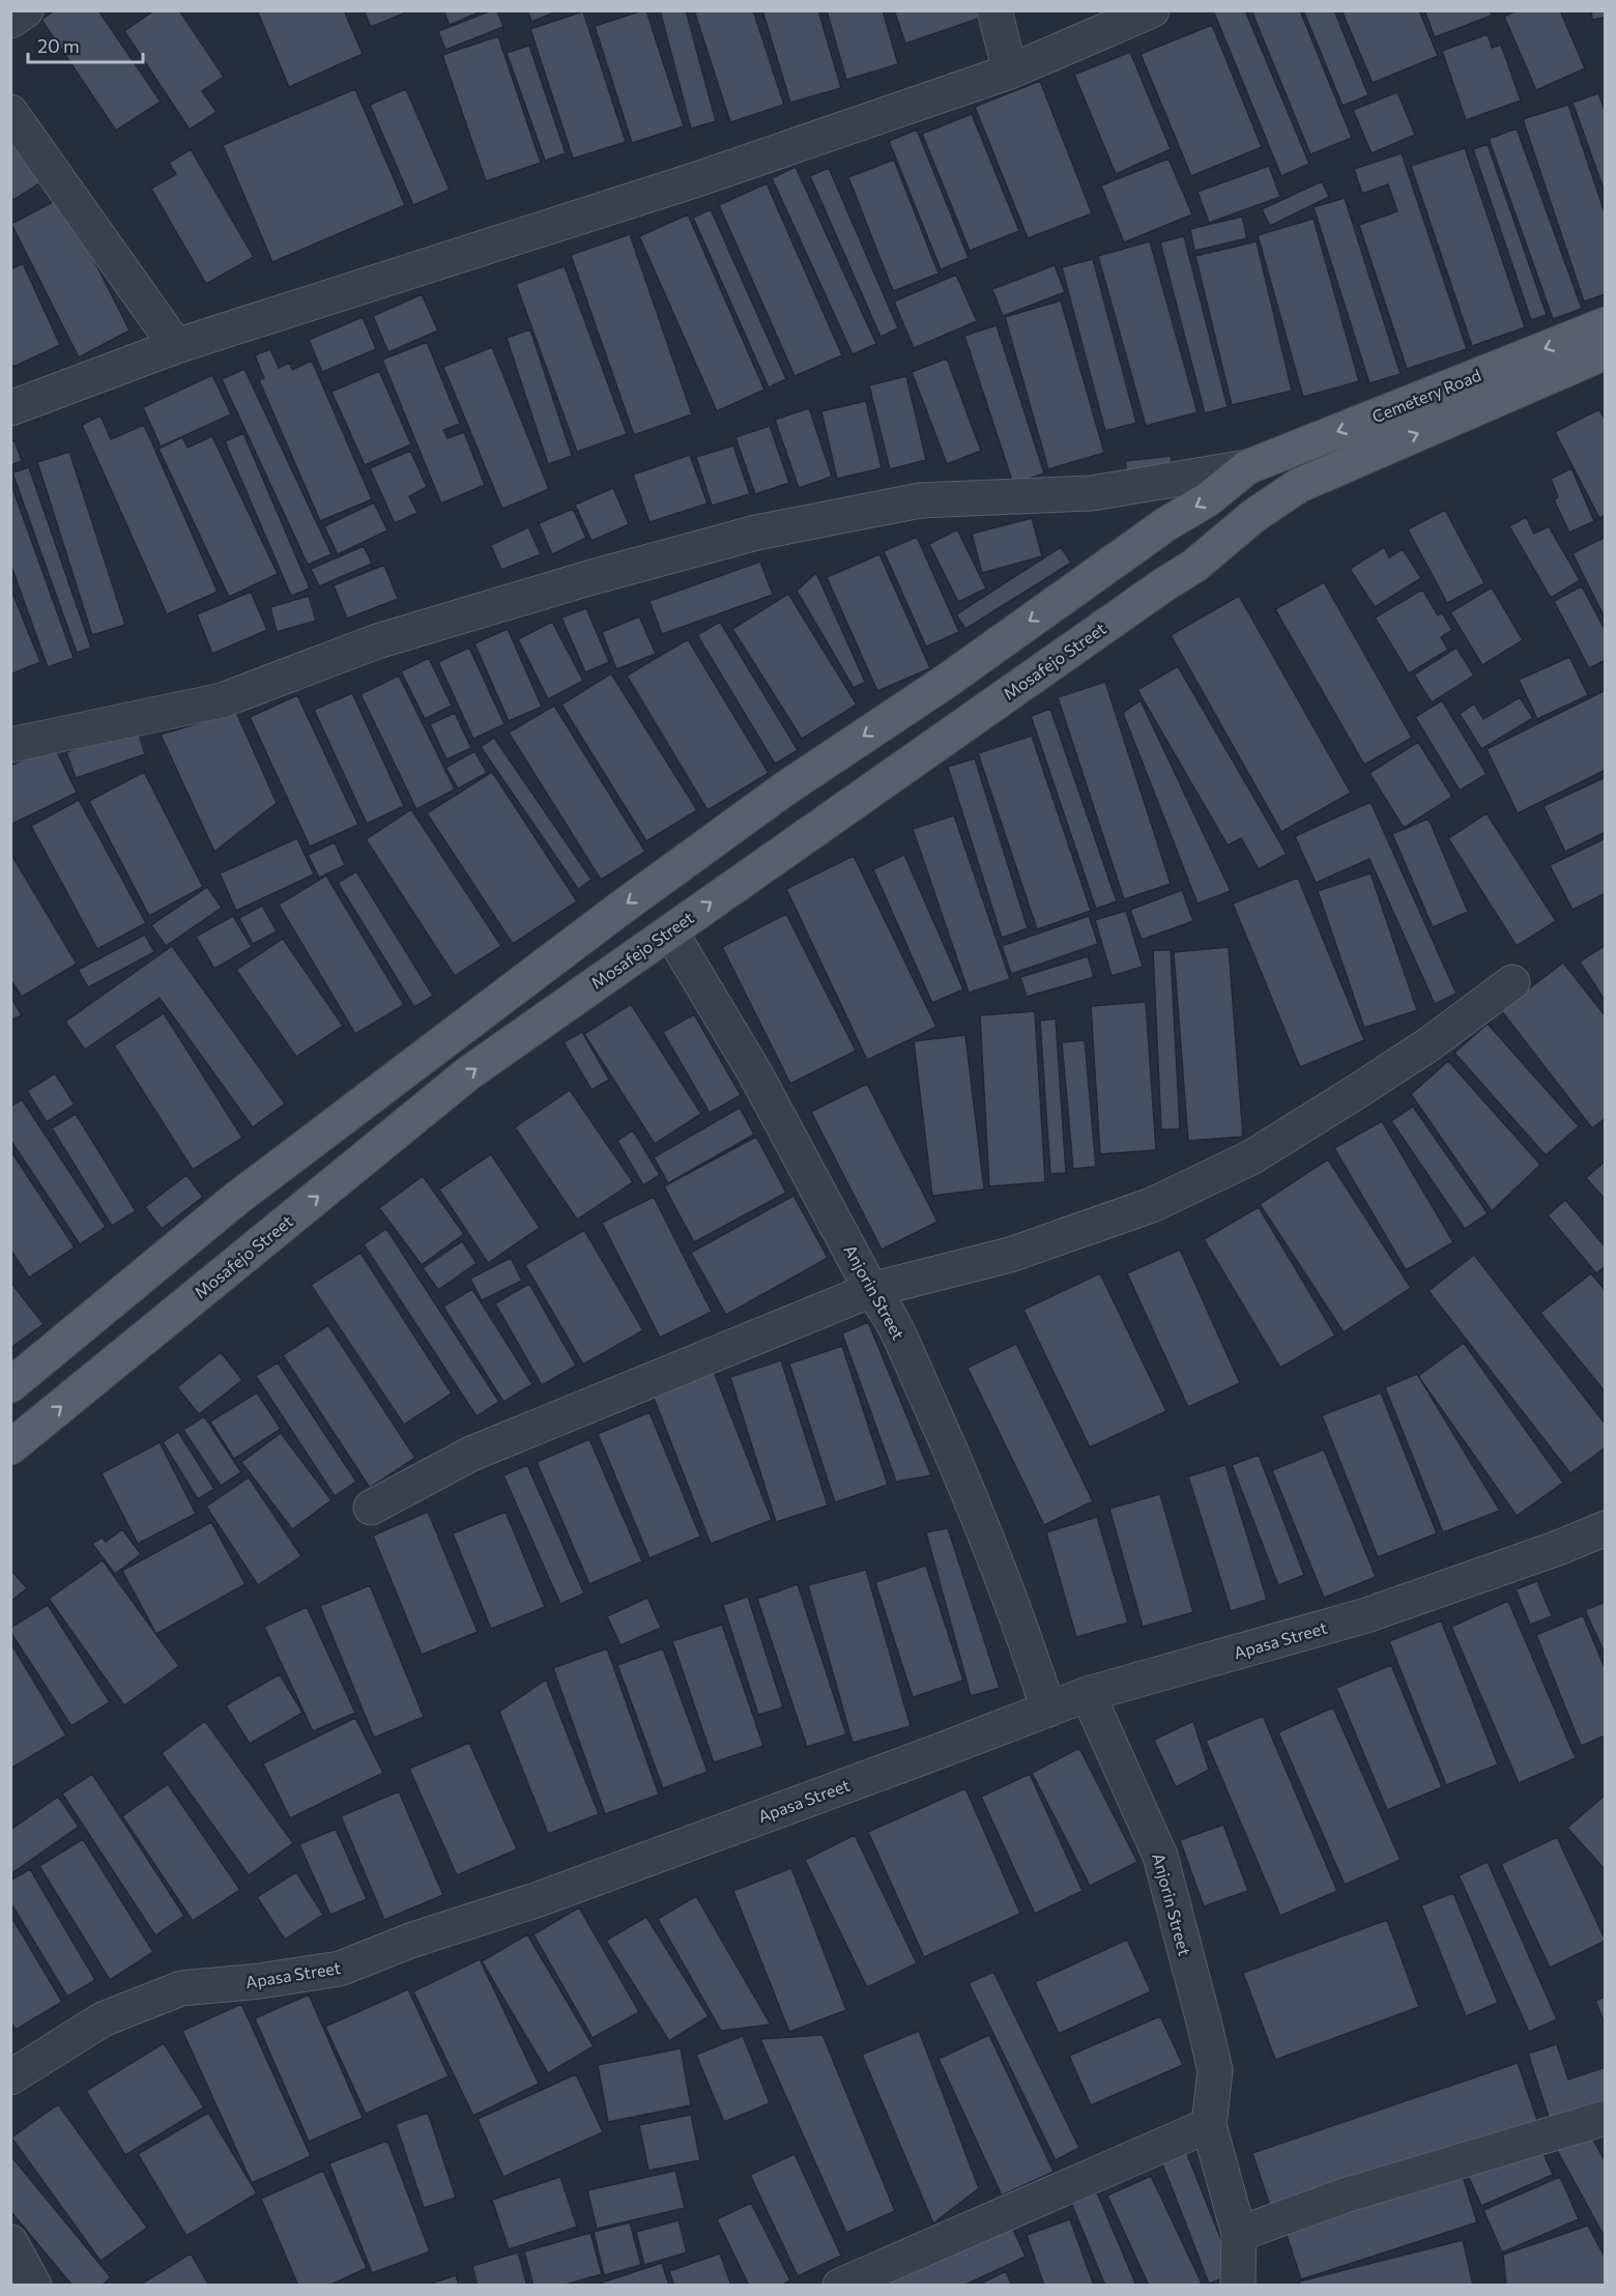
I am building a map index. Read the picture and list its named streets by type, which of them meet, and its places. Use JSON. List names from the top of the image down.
{
  "streets": {
    "main road": ["Cemetery Road", "Mosafejo Street"],
    "street": ["Anjorin Street", "Apasa Street"]
  },
  "crossings": [
    ["Cemetery Road", "Mosafejo Street"],
    ["Mosafejo Street", "Anjorin Street"],
    ["Anjorin Street", "Apasa Street"]
  ],
  "scale_bar": "20 m"
}
